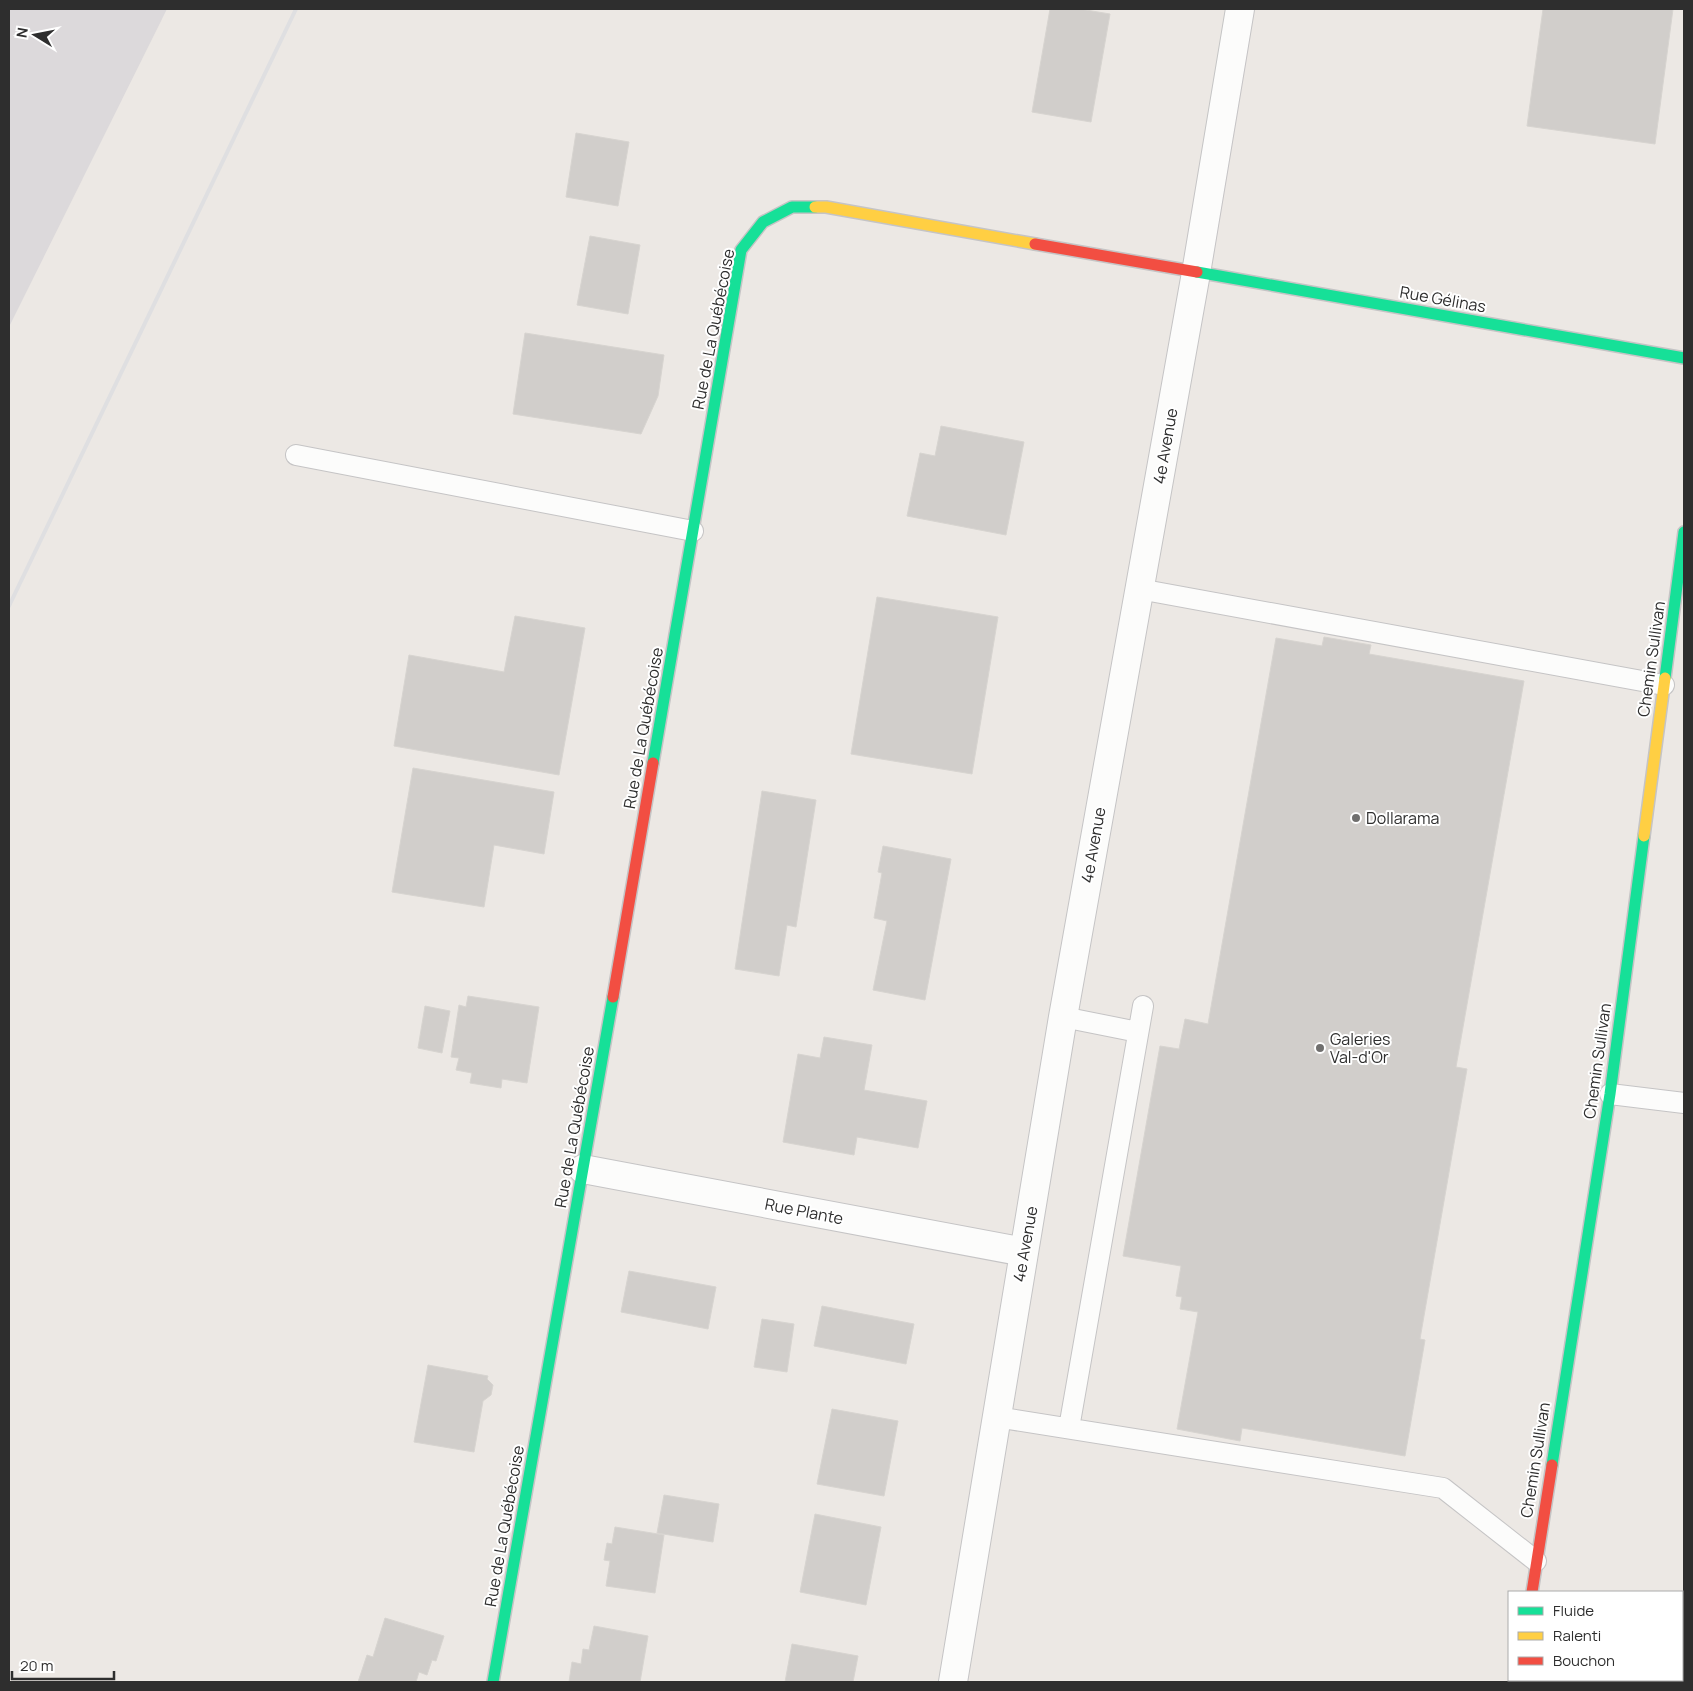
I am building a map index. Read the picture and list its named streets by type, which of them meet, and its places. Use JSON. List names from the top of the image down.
{
  "streets": {
    "street": [
      "Rue Gélinas",
      "Rue de La Québécoise",
      "4e Avenue",
      "Chemin Sullivan",
      "Rue Plante"
    ]
  },
  "crossings": [
    ["Rue Gélinas", "Rue de La Québécoise"],
    ["Rue Gélinas", "4e Avenue"],
    ["Rue de La Québécoise", "4e Avenue"],
    ["Rue de La Québécoise", "Rue Plante"],
    ["4e Avenue", "Rue Plante"]
  ],
  "places": ["Dollarama", "Galeries Val-d'Or"],
  "legend": ["Fluide", "Ralenti", "Bouchon"],
  "scale_bar": "20 m",
  "north": "left"
}
